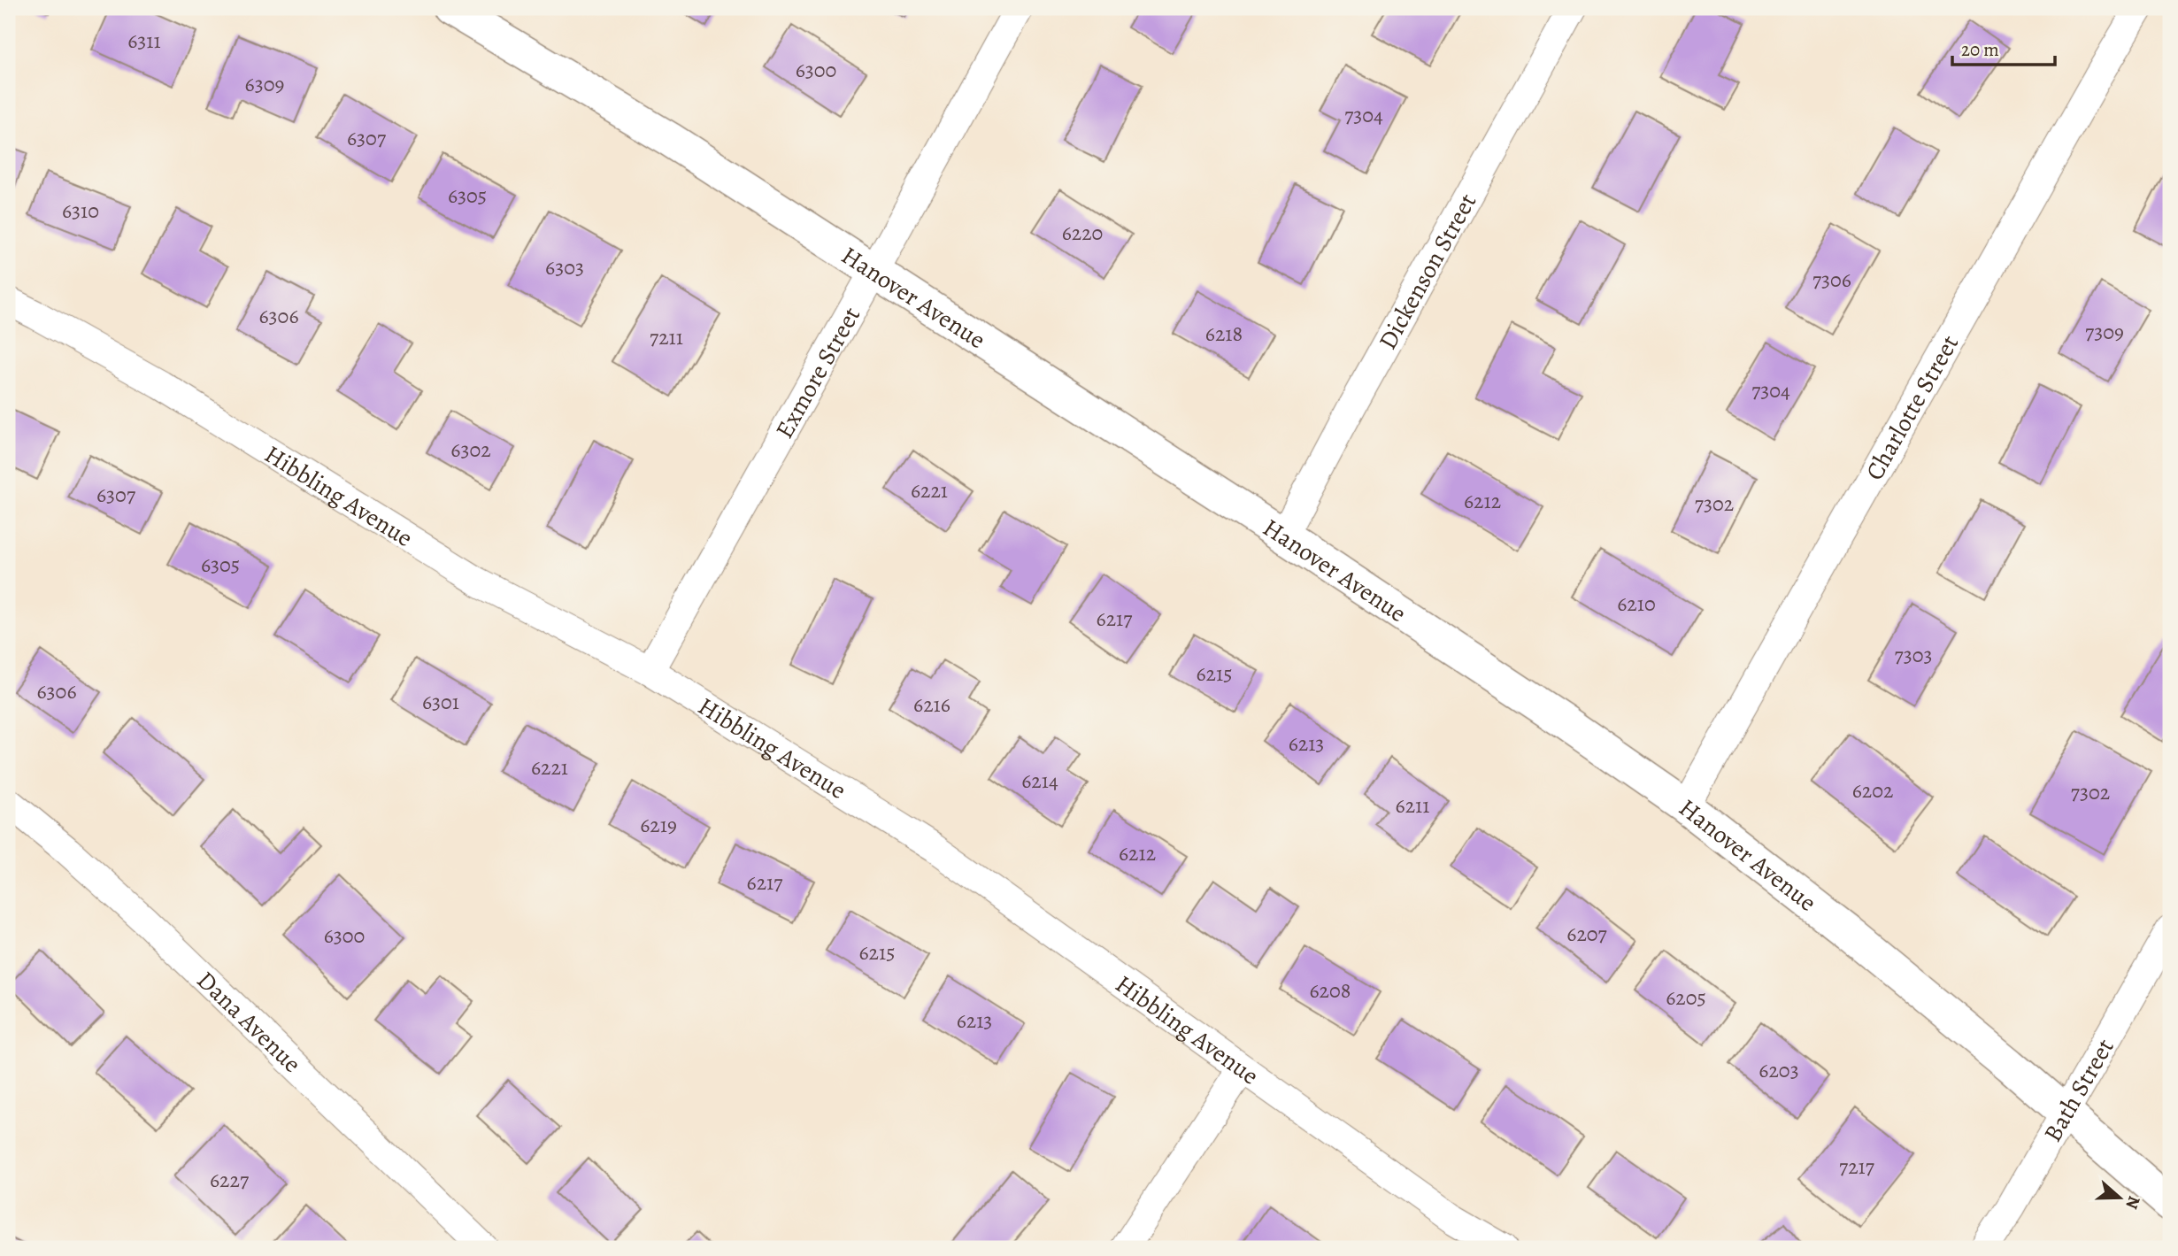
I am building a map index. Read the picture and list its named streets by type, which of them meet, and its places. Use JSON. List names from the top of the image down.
{
  "streets": {
    "street": [
      "Dickenson Street",
      "Hanover Avenue",
      "Exmore Street",
      "Charlotte Street",
      "Hibbling Avenue",
      "Dana Avenue",
      "Bath Street"
    ]
  },
  "crossings": [
    ["Dickenson Street", "Hanover Avenue"],
    ["Hanover Avenue", "Exmore Street"],
    ["Hanover Avenue", "Charlotte Street"],
    ["Hanover Avenue", "Bath Street"],
    ["Exmore Street", "Hibbling Avenue"]
  ],
  "house_numbers": [
    "6311",
    "6300",
    "6309",
    "7304",
    "6307",
    "6305",
    "6310",
    "6220",
    "6303",
    "7306",
    "6306",
    "7309",
    "6218",
    "7211",
    "7304",
    "6302",
    "6221",
    "6307",
    "6212",
    "7302",
    "6305",
    "6210",
    "6217",
    "7303",
    "6215",
    "6306",
    "6301",
    "6216",
    "6213",
    "6221",
    "6214",
    "6202",
    "7302",
    "6211",
    "6219",
    "6212",
    "6217",
    "6207",
    "6300",
    "6215",
    "6208",
    "6205",
    "6213",
    "6203",
    "7217",
    "6227"
  ],
  "scale_bar": "20 m",
  "north": "right"
}
